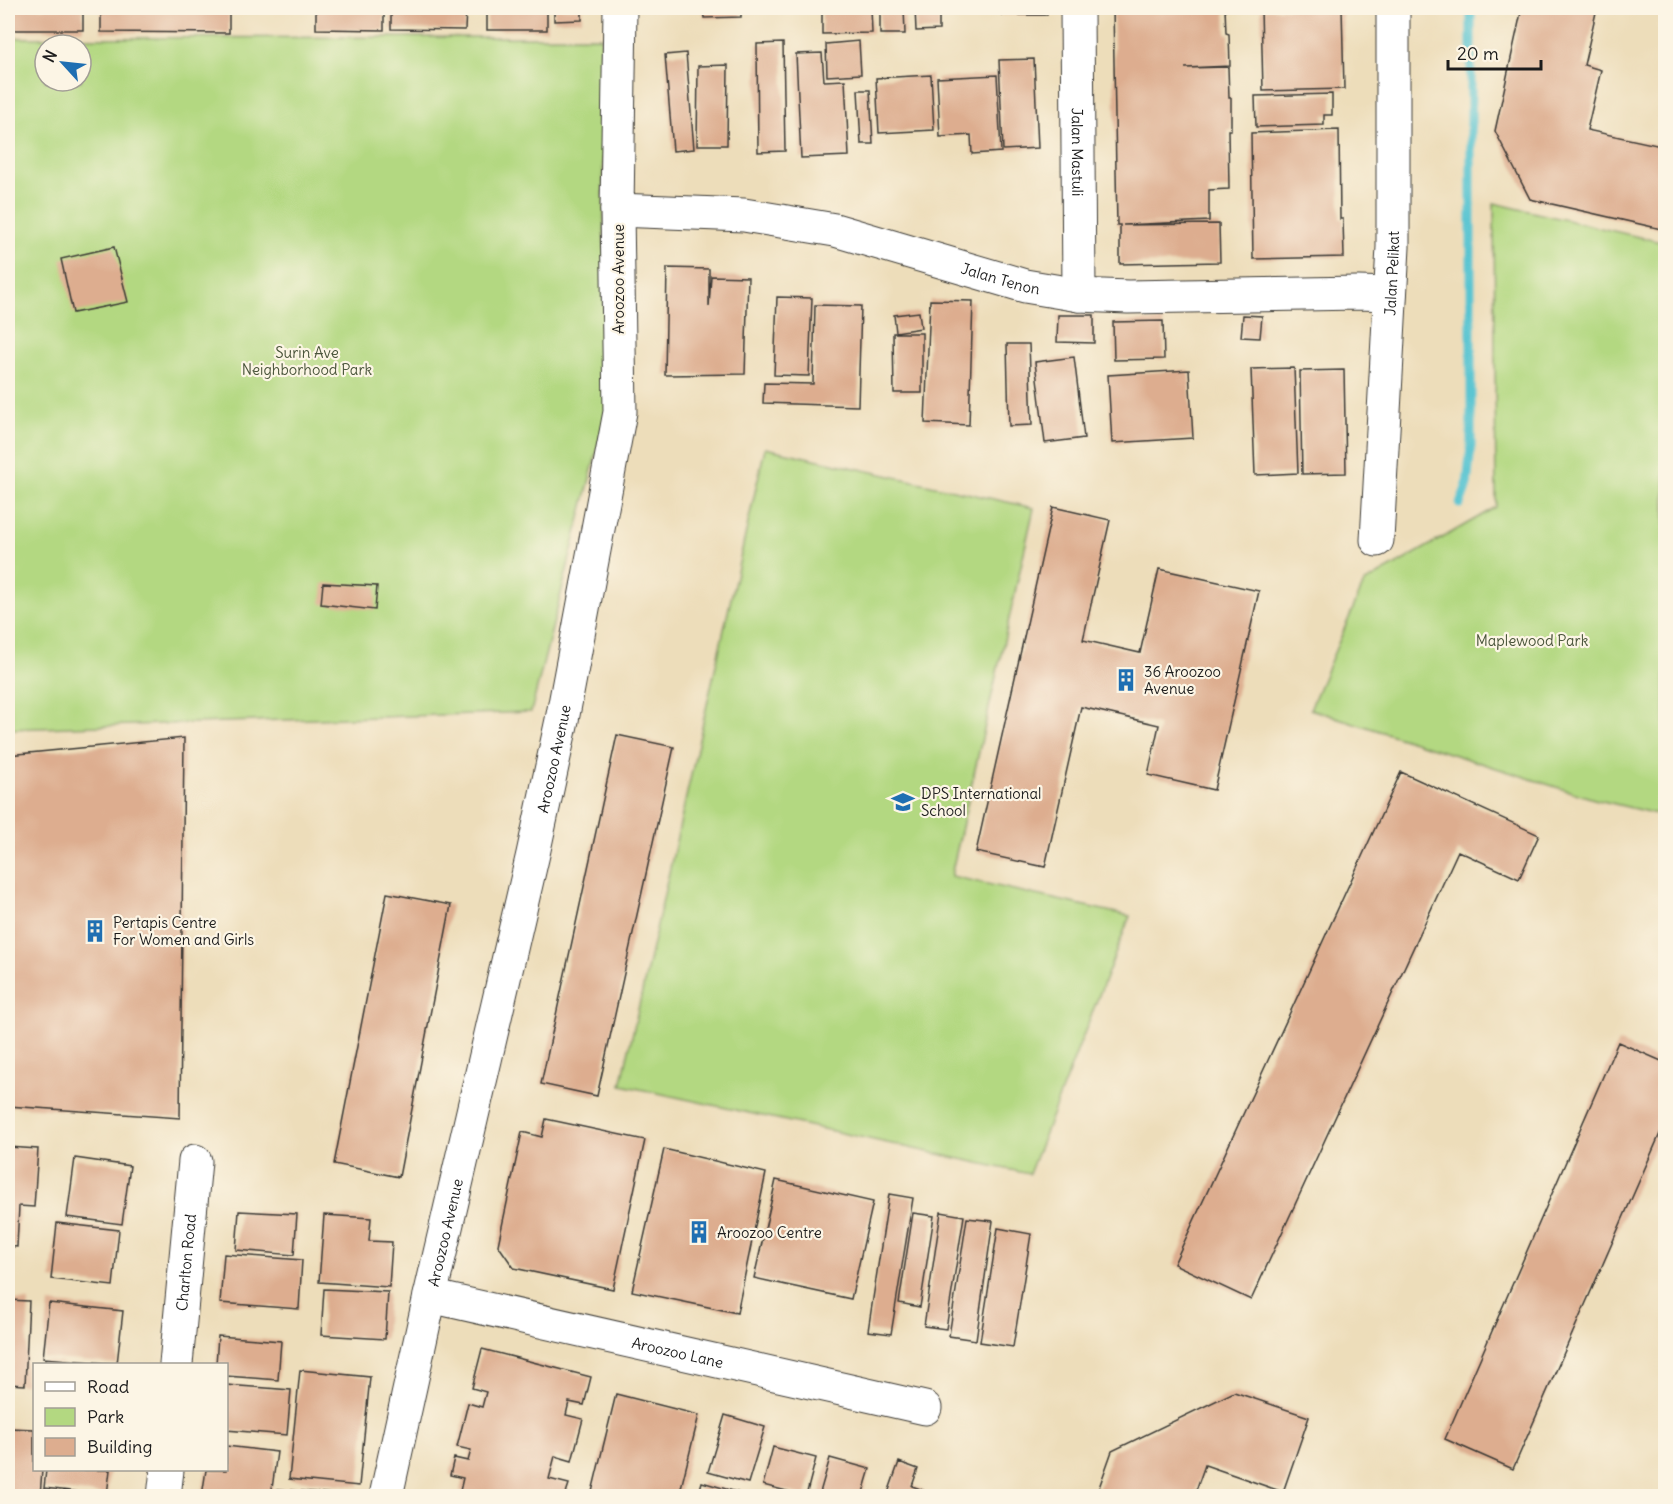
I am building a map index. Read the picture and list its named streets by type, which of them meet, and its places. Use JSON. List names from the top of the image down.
{
  "streets": {
    "street": [
      "Jalan Mastuli",
      "Jalan Pelikat",
      "Jalan Tenon",
      "Aroozoo Avenue",
      "Charlton Road",
      "Aroozoo Lane"
    ]
  },
  "crossings": [
    ["Jalan Mastuli", "Jalan Tenon"],
    ["Jalan Pelikat", "Jalan Tenon"],
    ["Jalan Tenon", "Aroozoo Avenue"],
    ["Aroozoo Avenue", "Aroozoo Lane"]
  ],
  "parks": ["Surin Ave Neighborhood Park", "Maplewood Park"],
  "places": {
    "building": ["36 Aroozoo Avenue", "Pertapis Centre For Women and Girls", "Aroozoo Centre"],
    "school or university": ["DPS International School"]
  },
  "legend": ["Road", "Park", "Building"],
  "scale_bar": "20 m",
  "north": "top left"
}
